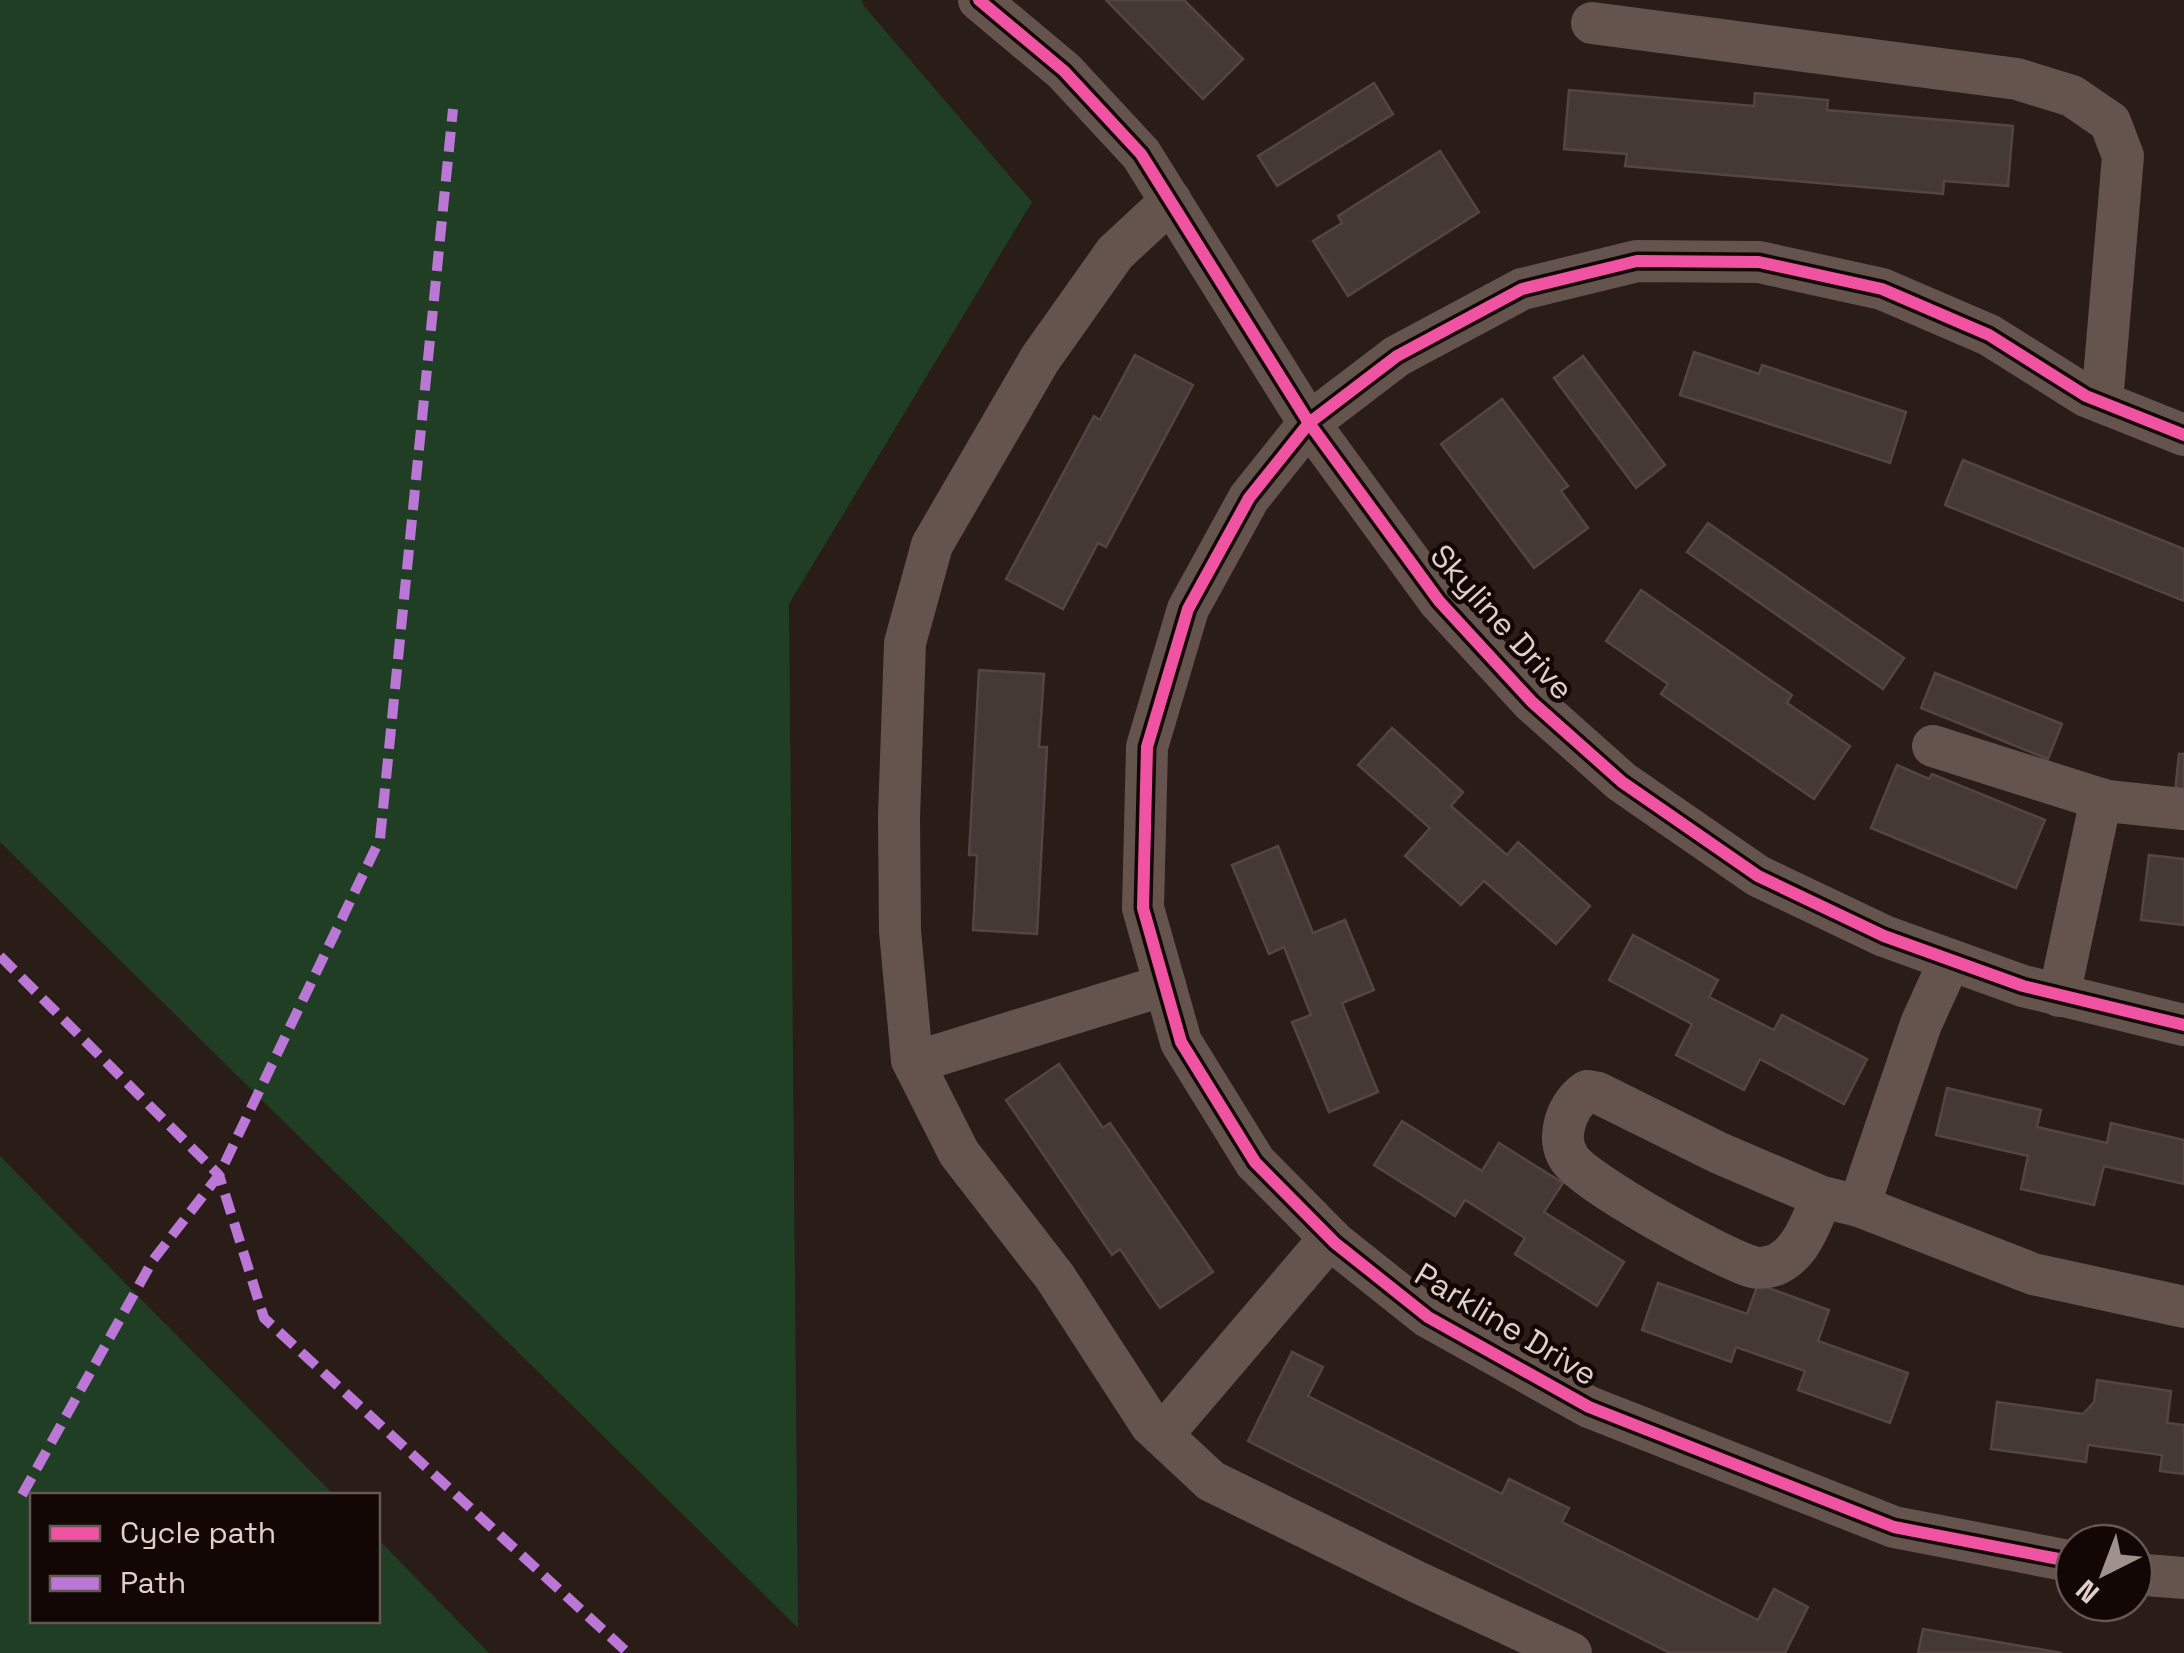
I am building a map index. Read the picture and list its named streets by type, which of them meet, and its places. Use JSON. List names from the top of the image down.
{
  "streets": {
    "street": ["Skyline Drive", "Parkline Drive"]
  },
  "crossings": [
    ["Skyline Drive", "Parkline Drive"]
  ],
  "legend": ["Cycle path", "Path"],
  "north": "bottom left"
}
